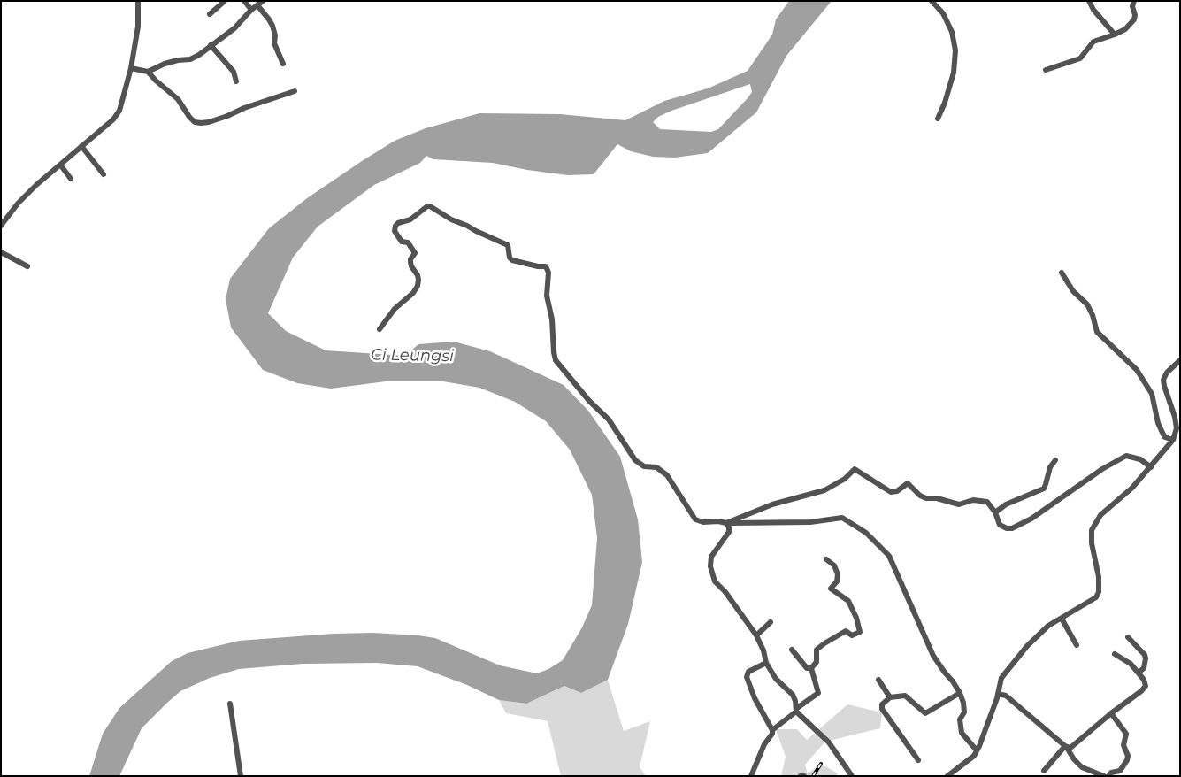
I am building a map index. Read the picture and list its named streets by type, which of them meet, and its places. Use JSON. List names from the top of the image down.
{
  "water": ["Ci Leungsi"]
}
